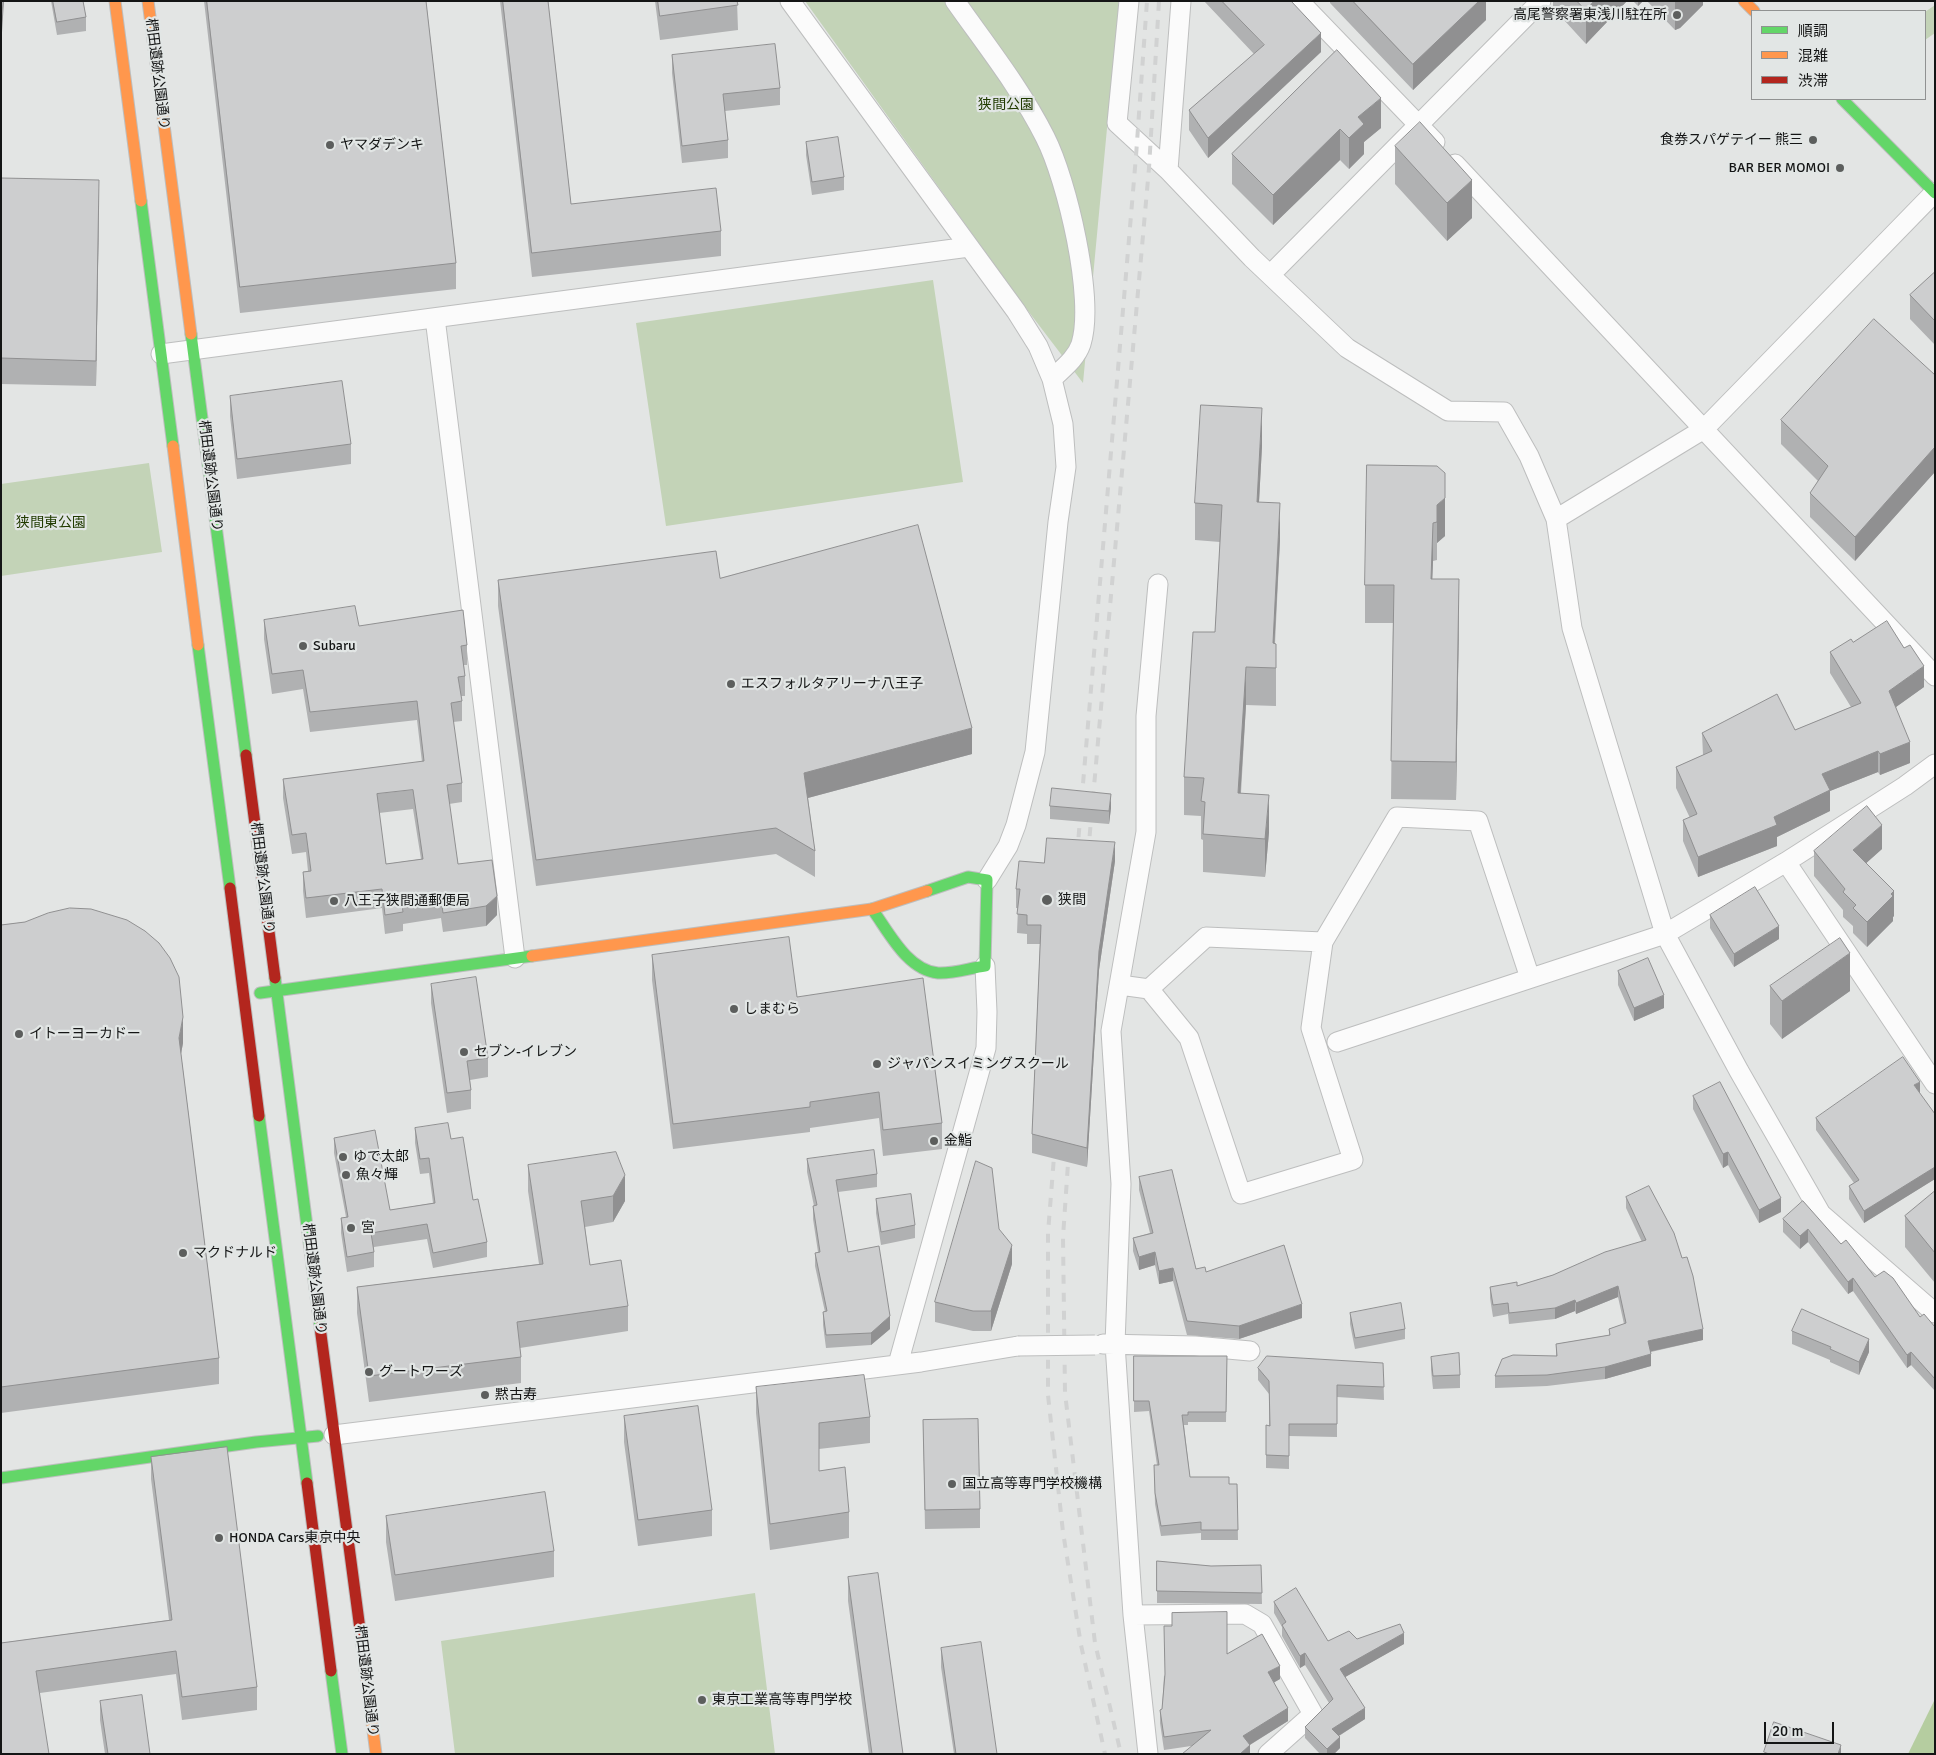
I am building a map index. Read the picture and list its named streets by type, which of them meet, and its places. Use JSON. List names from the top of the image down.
{
  "streets": {
    "street": ["椚田遺跡公園通り"]
  },
  "parks": ["狭間公園", "狭間東公園"],
  "places": [
    "高尾警察署東浅川駐在所",
    "食券スパゲテイー 熊三",
    "ヤマダデンキ",
    "BAR BER MOMOI",
    "Subaru",
    "エスフォルタアリーナ八王子",
    "狭間",
    "八王子狭間通郵便局",
    "しまむら",
    "イトーヨーカドー",
    "セブン-イレブン",
    "ジャパンスイミングスクール",
    "金鮨",
    "ゆで太郎",
    "魚々輝",
    "宮",
    "マクドナルド",
    "グートワーズ",
    "黙古寿",
    "国立高等専門学校機構",
    "HONDA Cars東京中央",
    "東京工業高等専門学校"
  ],
  "legend": ["順調", "混雑", "渋滞"],
  "scale_bar": "20 m"
}
